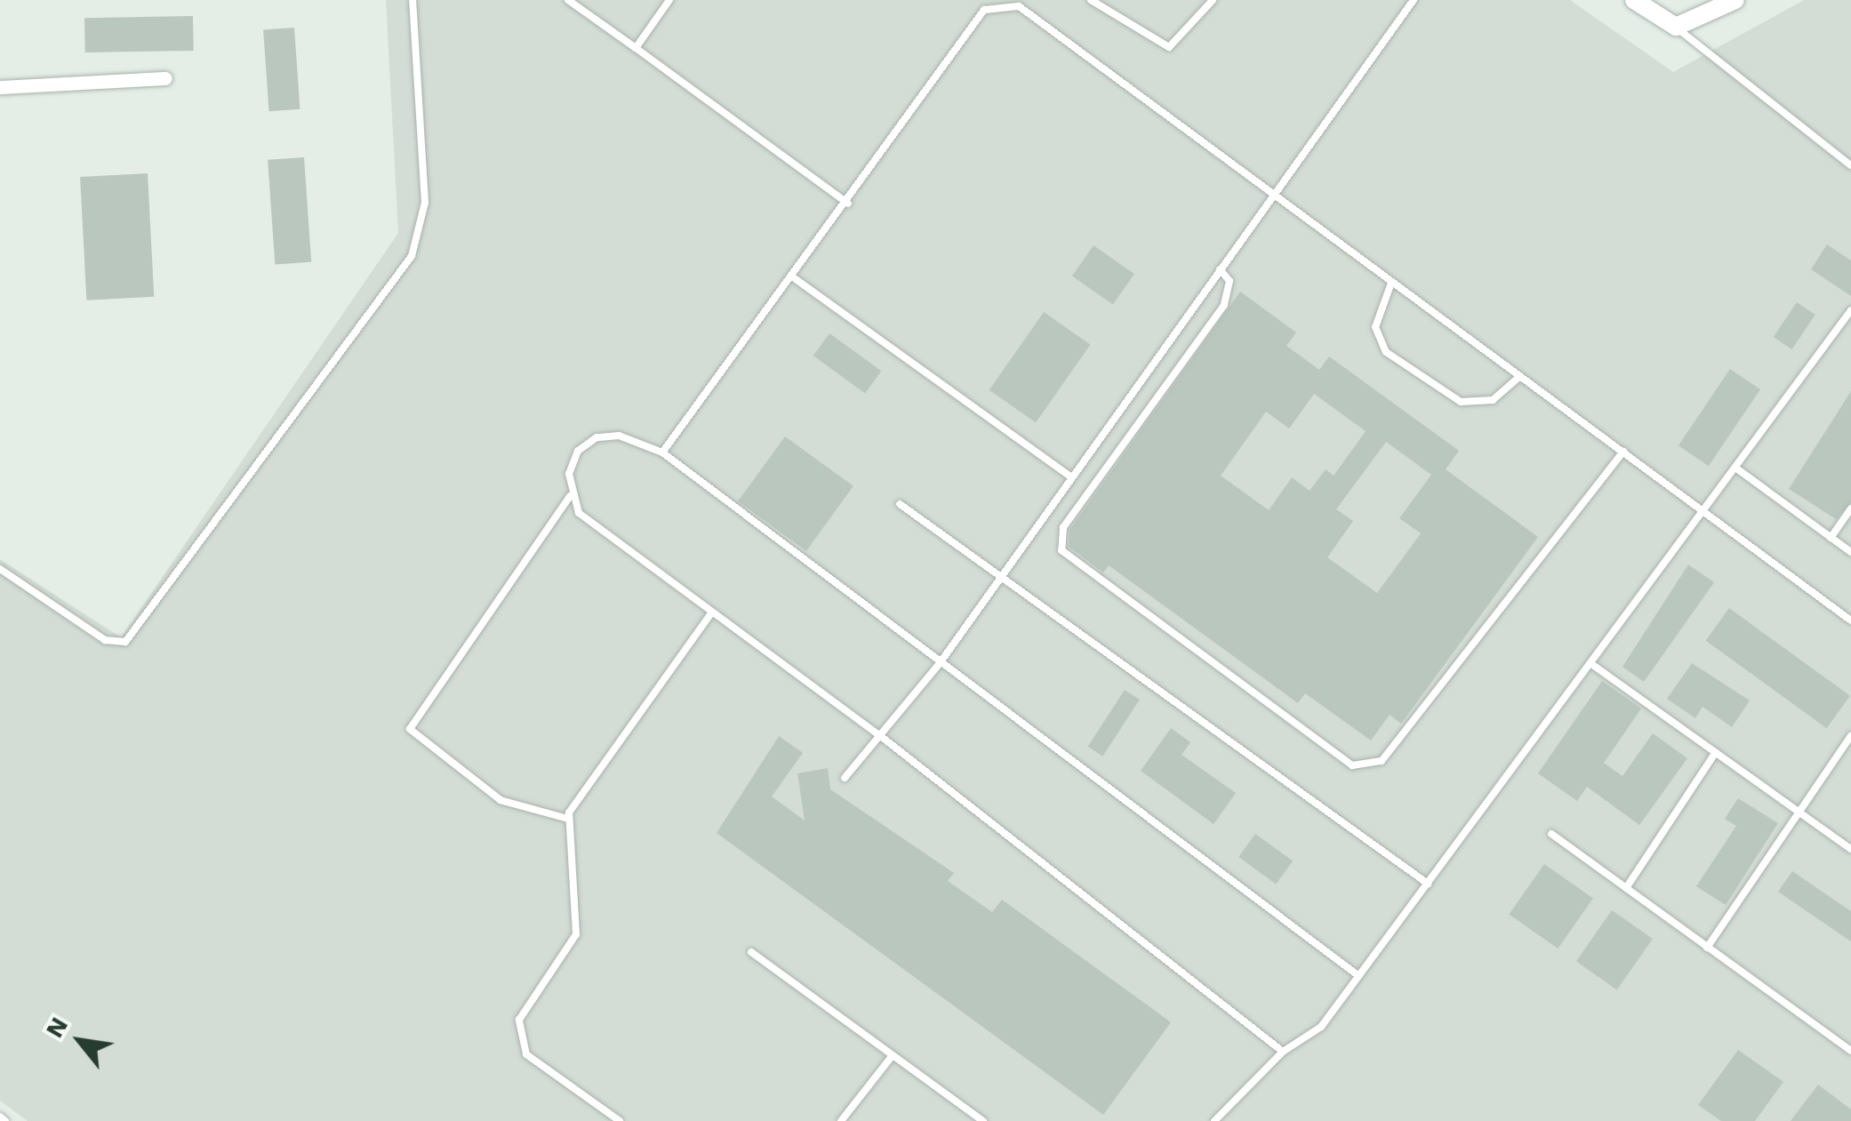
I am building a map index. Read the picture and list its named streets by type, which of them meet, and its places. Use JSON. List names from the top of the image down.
{
  "north": "top left"
}
